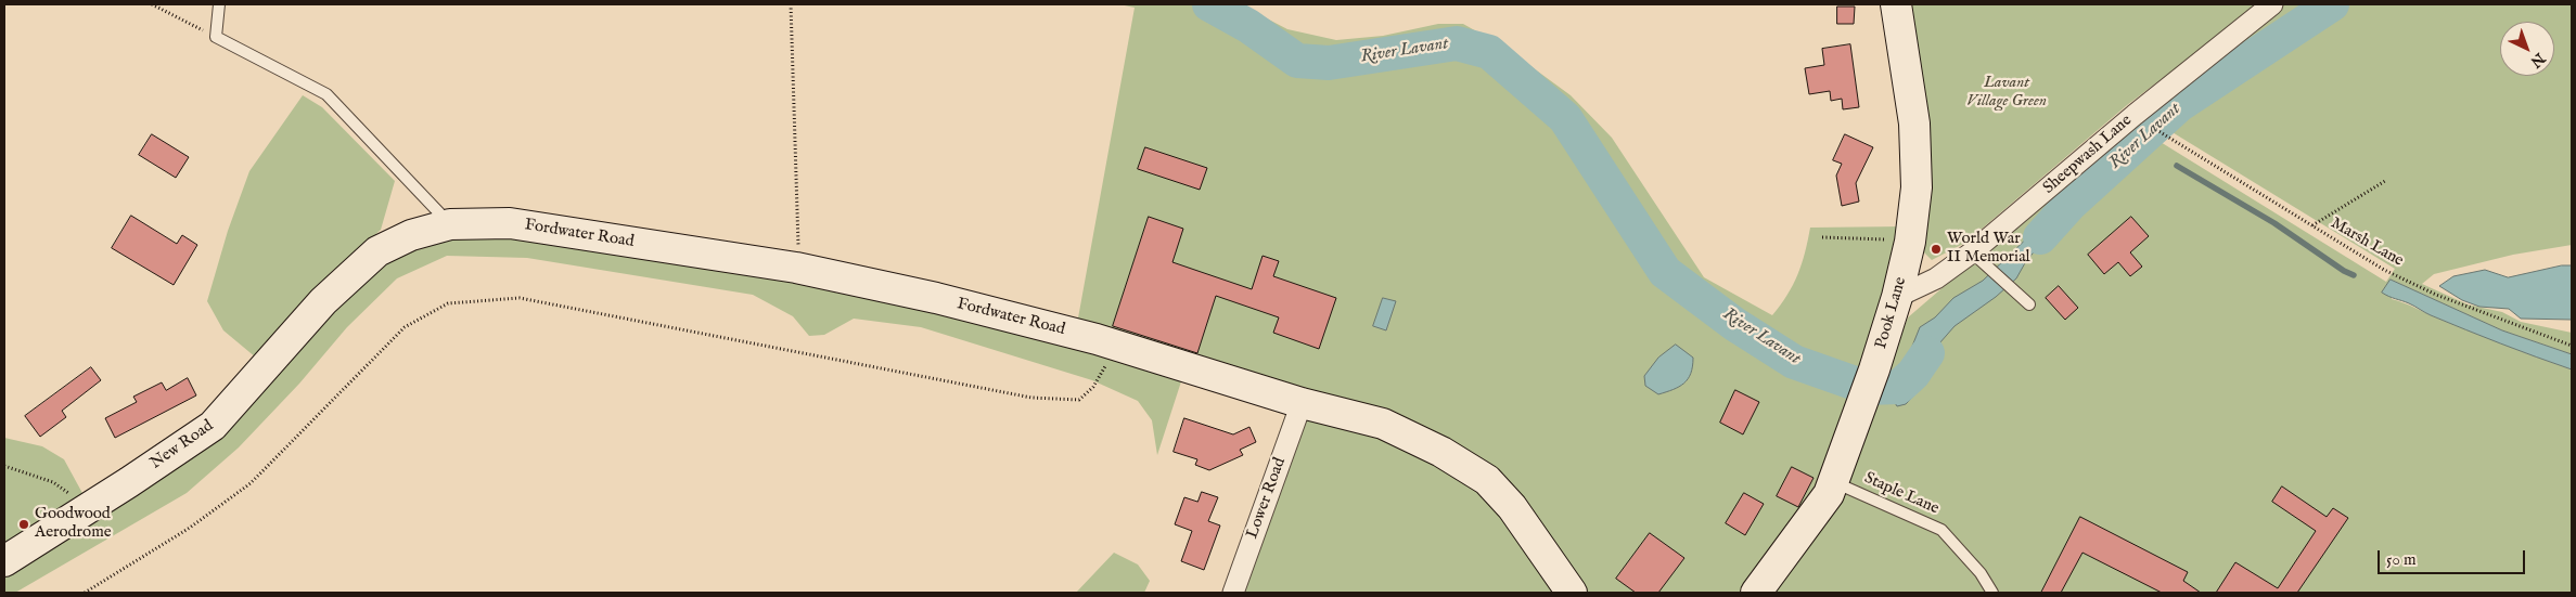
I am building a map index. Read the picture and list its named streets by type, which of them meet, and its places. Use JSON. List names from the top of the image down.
{
  "streets": {
    "street": [
      "Sheepwash Lane",
      "Fordwater Road",
      "Pook Lane",
      "New Road",
      "Lower Road"
    ],
    "lane": ["Staple Lane"],
    "path": ["Marsh Lane"]
  },
  "crossings": [
    ["Sheepwash Lane", "Pook Lane"],
    ["Fordwater Road", "New Road"],
    ["Fordwater Road", "Lower Road"],
    ["Pook Lane", "Staple Lane"]
  ],
  "water": ["River Lavant"],
  "parks": ["Lavant Village Green"],
  "places": ["World War II Memorial", "Goodwood Aerodrome"],
  "scale_bar": "50 m",
  "north": "bottom right"
}
